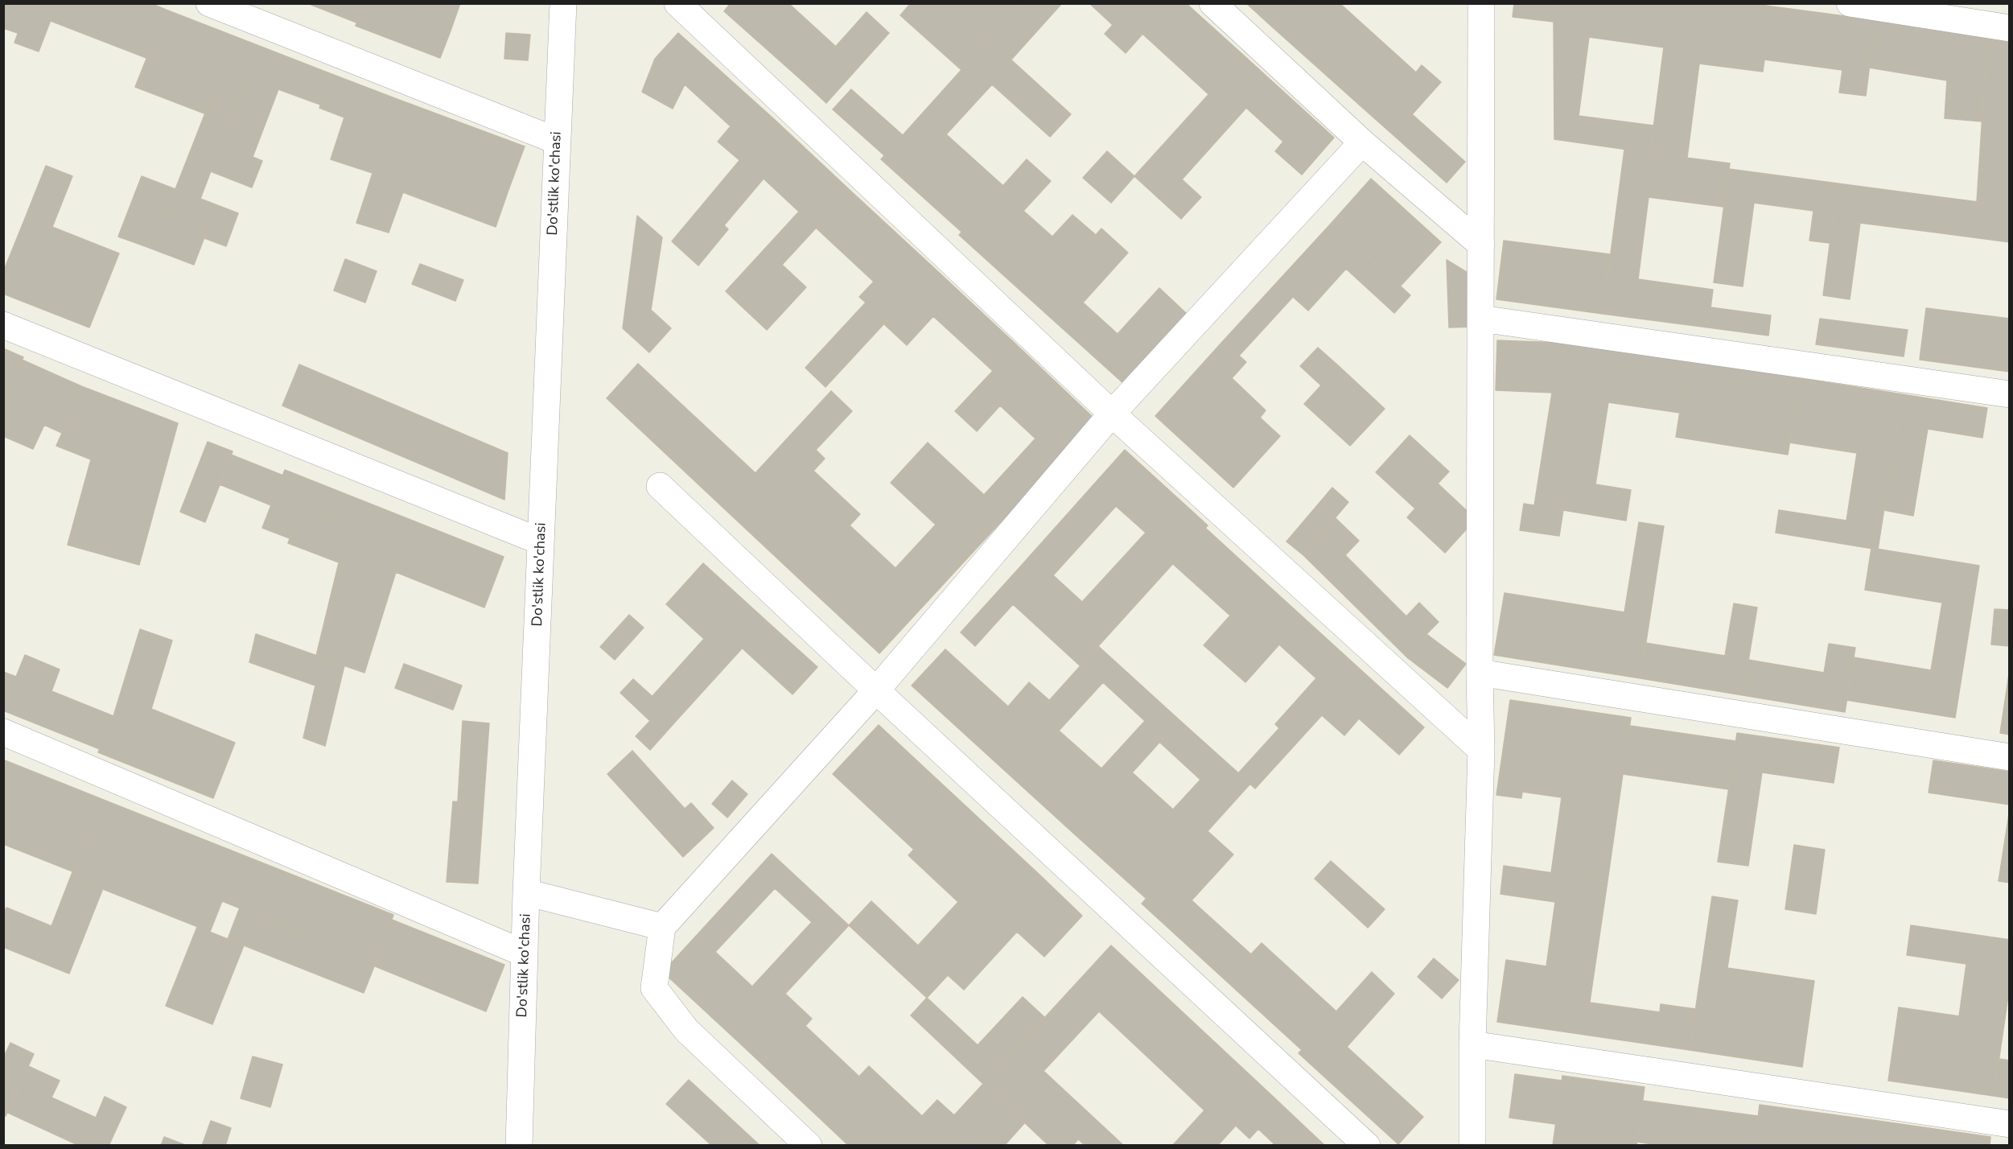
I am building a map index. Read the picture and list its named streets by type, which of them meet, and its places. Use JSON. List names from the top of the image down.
{
  "streets": {
    "street": ["Do'stlik ko'chasi"]
  }
}
